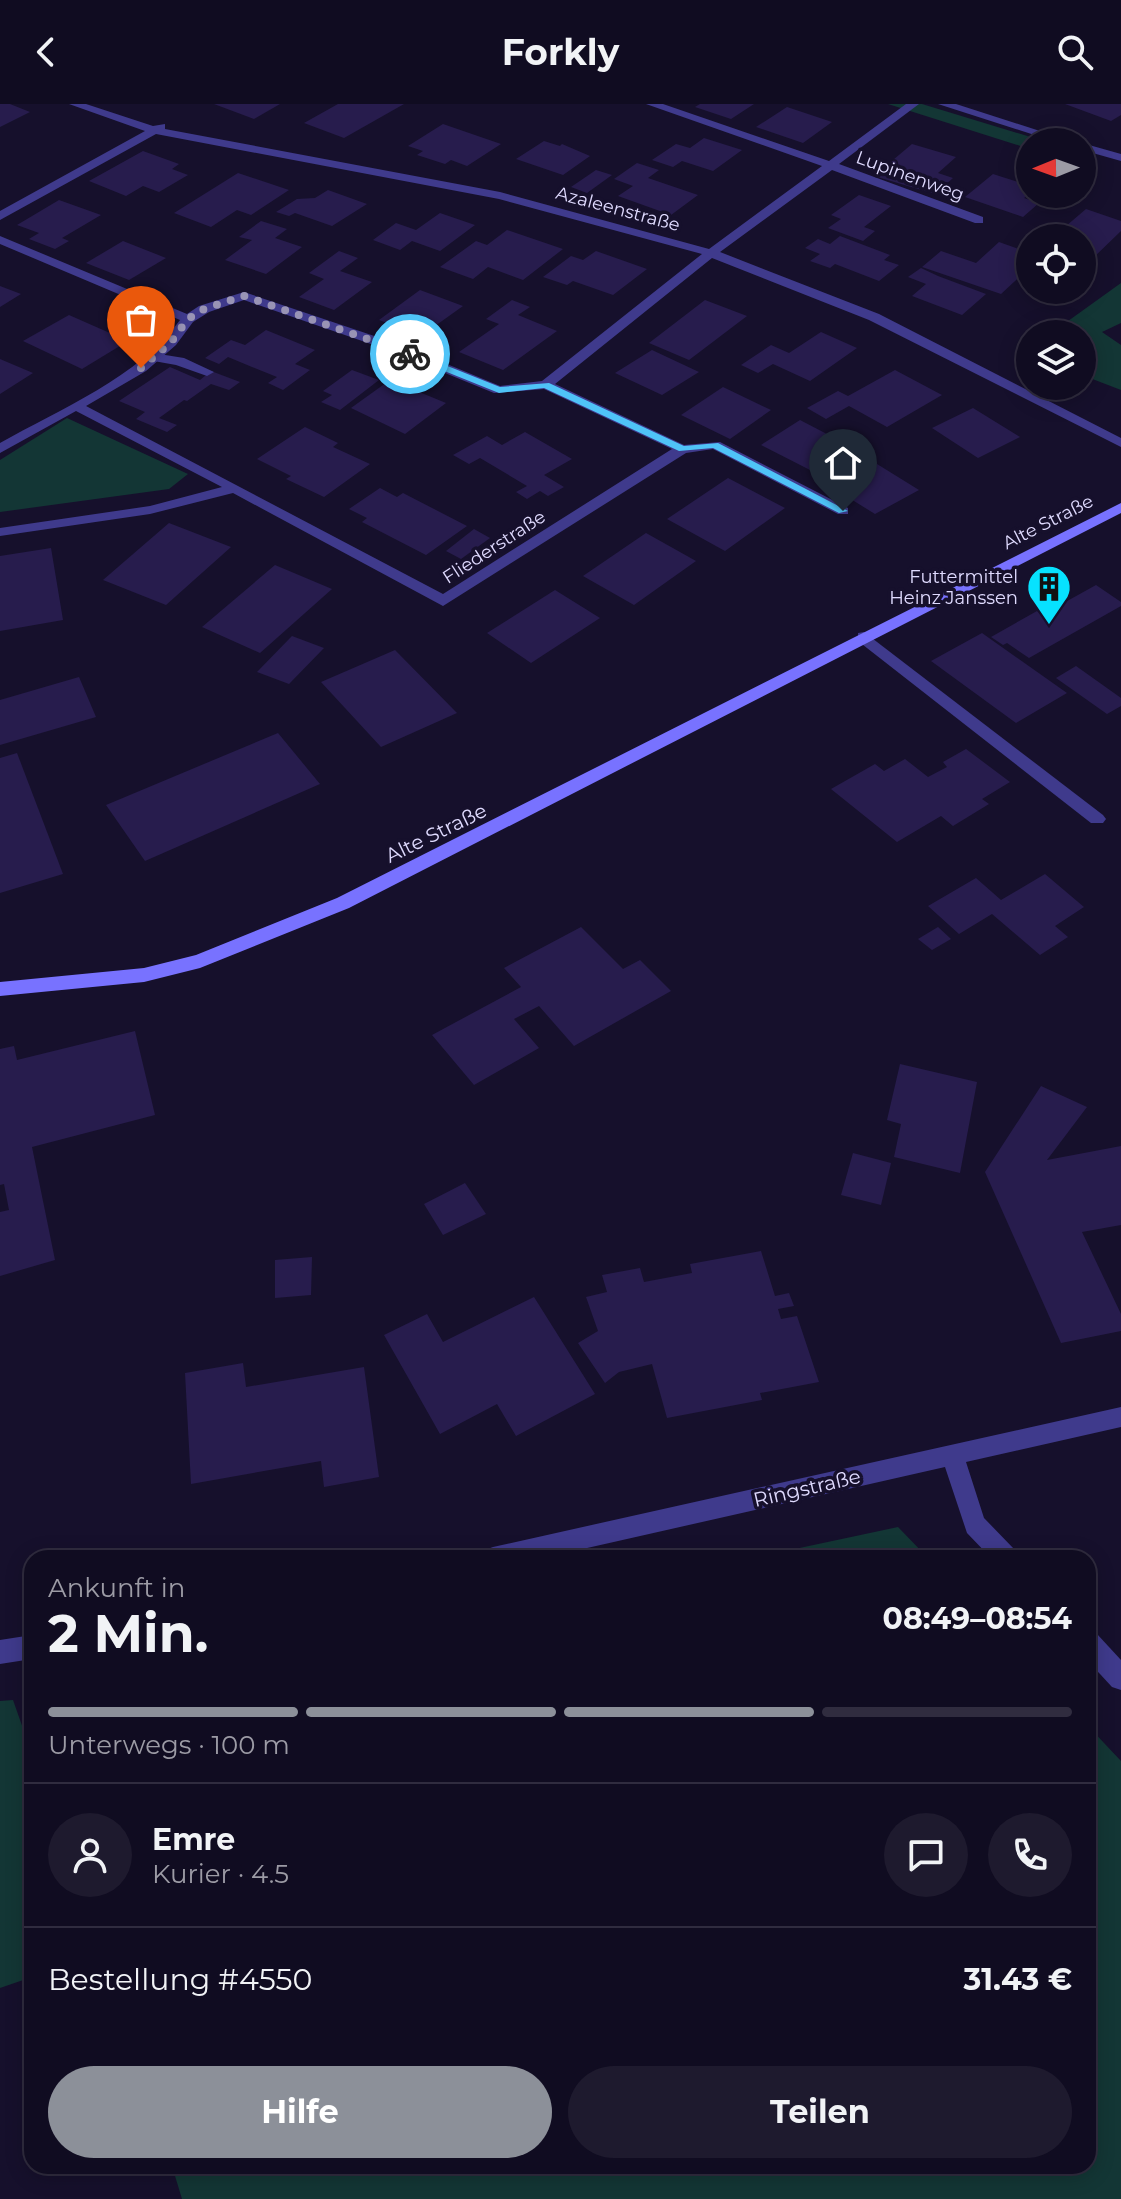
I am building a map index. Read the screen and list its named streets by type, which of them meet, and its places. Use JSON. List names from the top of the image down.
{
  "streets": {
    "street": [
      "Lupinenweg",
      "Azaleenstraße",
      "Alte Straße",
      "Fliederstraße",
      "Ringstraße"
    ]
  },
  "crossings": [
    ["Lupinenweg", "Azaleenstraße"]
  ],
  "places": {
    "building": ["Futtermittel Heinz Janssen"]
  },
  "north": "left",
  "page": {
    "header": "Forkly",
    "heading": ["2 Min.", "Ankunft in", "08:49–08:54"],
    "panel": [
      "Emre",
      "Kurier · 4.5",
      "Bestellung #4550",
      "31.43 €"
    ],
    "bar": "Unterwegs · 100 m",
    "buttons": ["Hilfe", "Teilen"]
  }
}
